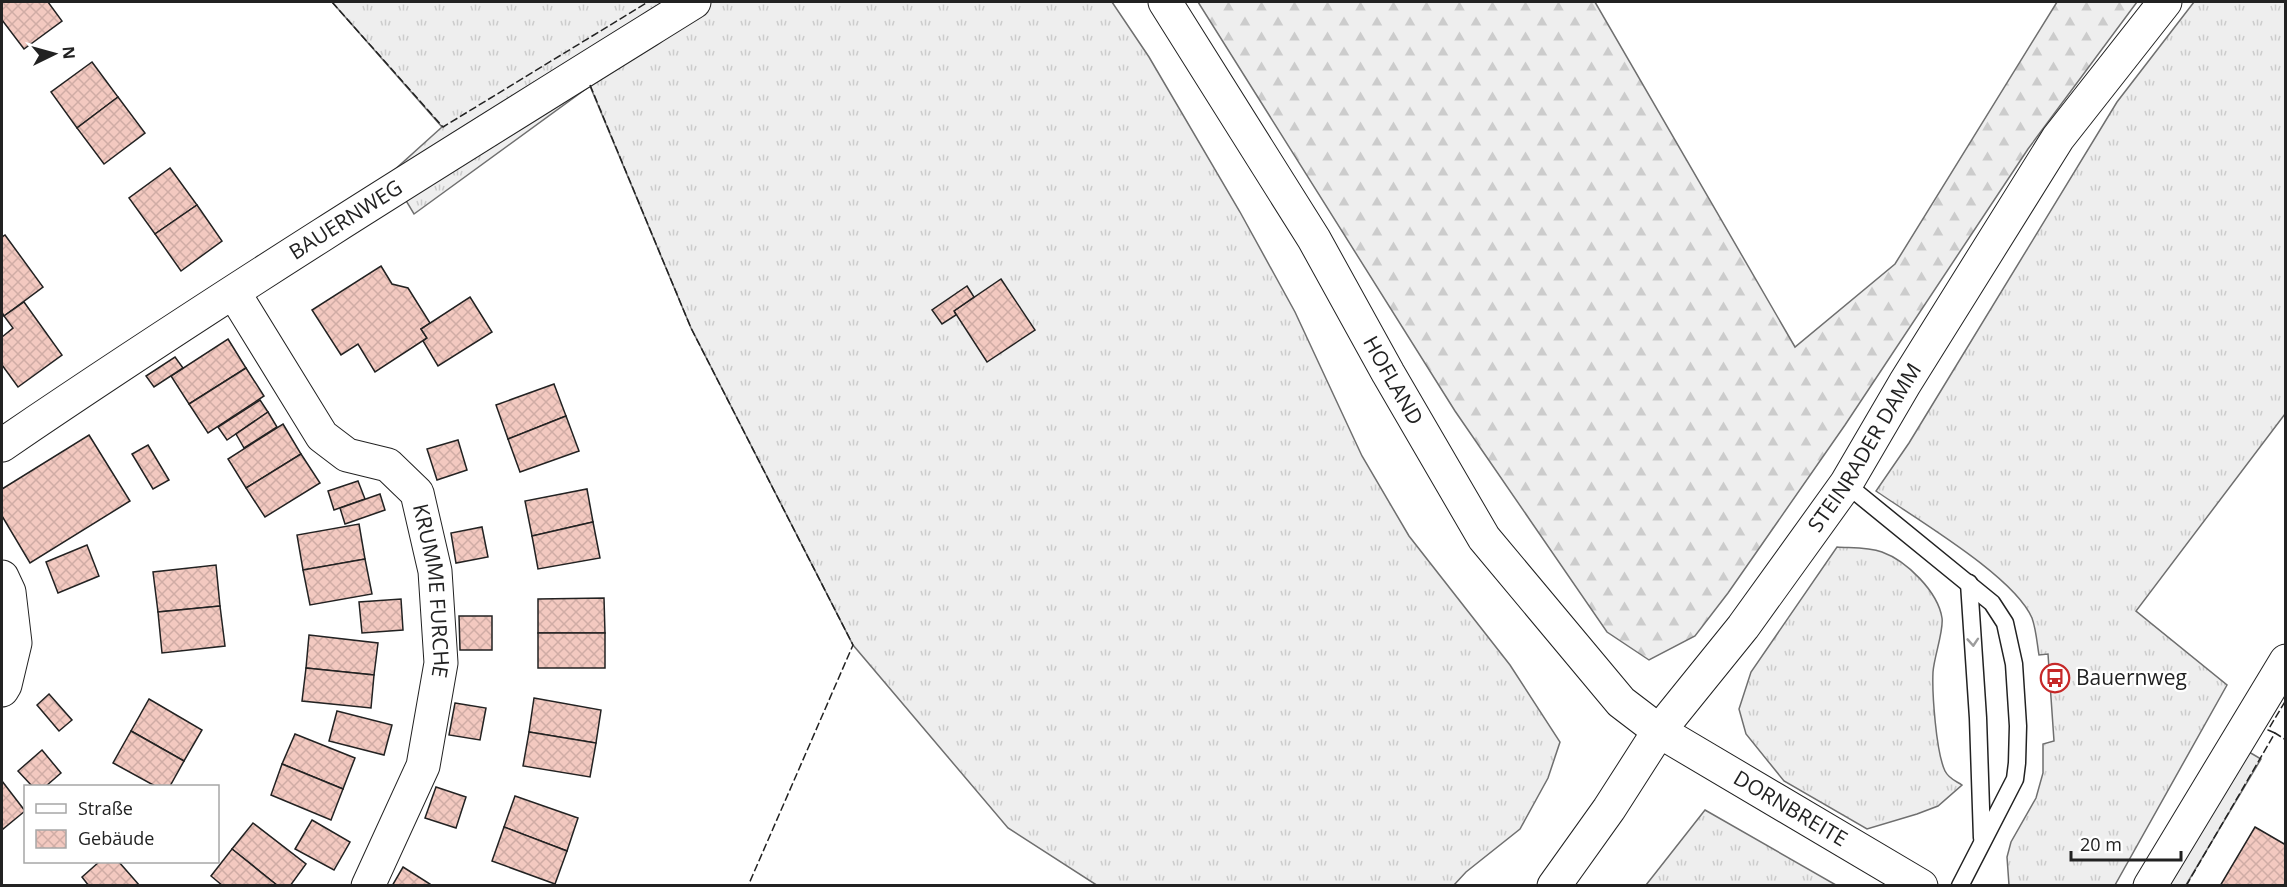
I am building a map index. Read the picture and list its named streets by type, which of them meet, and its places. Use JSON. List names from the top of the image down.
{
  "streets": {
    "street": [
      "BAUERNWEG",
      "HOFLAND",
      "STEINRADER DAMM",
      "KRUMME FURCHE",
      "DORNBREITE"
    ]
  },
  "crossings": [
    ["BAUERNWEG", "KRUMME FURCHE"],
    ["HOFLAND", "STEINRADER DAMM"],
    ["HOFLAND", "DORNBREITE"],
    ["STEINRADER DAMM", "DORNBREITE"]
  ],
  "places": {
    "bus stop": ["Bauernweg"]
  },
  "legend": ["Straße", "Gebäude"],
  "scale_bar": "20 m",
  "north": "right"
}
